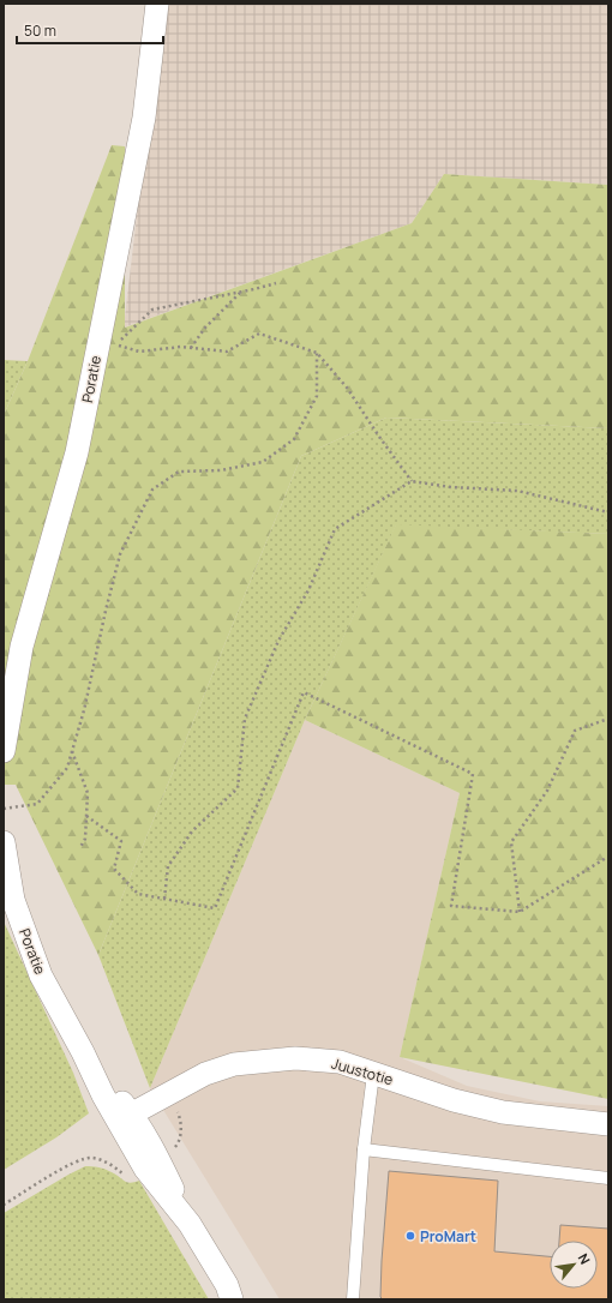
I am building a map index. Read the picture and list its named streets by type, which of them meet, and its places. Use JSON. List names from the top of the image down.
{
  "streets": {
    "street": ["Poratie", "Juustotie"]
  },
  "crossings": [
    ["Poratie", "Juustotie"]
  ],
  "places": ["ProMart"],
  "scale_bar": "50 m",
  "north": "top right"
}
